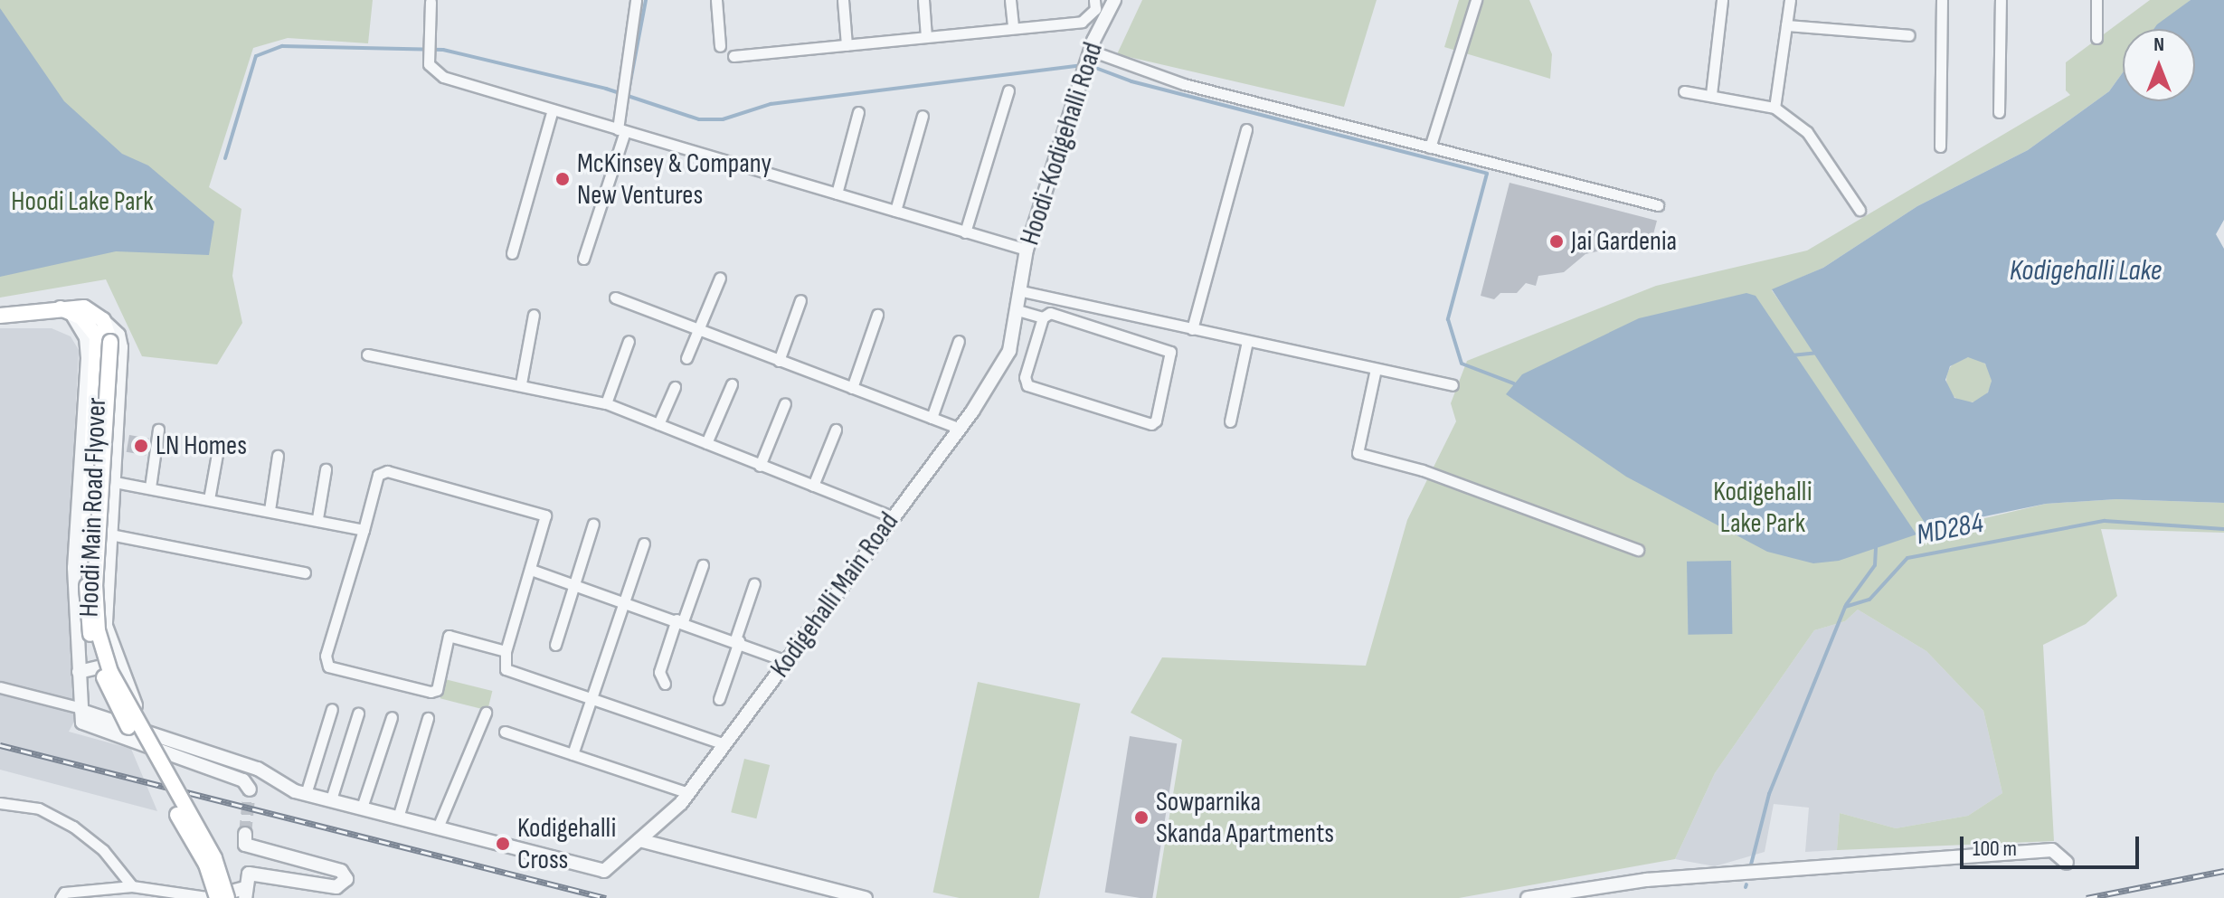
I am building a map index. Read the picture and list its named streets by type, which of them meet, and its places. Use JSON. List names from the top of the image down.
{
  "streets": {
    "main road": ["Hoodi Main Road Flyover"],
    "street": ["Hoodi-Kodigehalli Road", "Kodigehalli Main Road"]
  },
  "crossings": [
    ["Hoodi-Kodigehalli Road", "Kodigehalli Main Road"]
  ],
  "water": ["Kodigehalli Lake", "MD284"],
  "parks": ["Hoodi Lake Park", "Kodigehalli Lake Park"],
  "places": [
    "McKinsey & Company New Ventures",
    "Jai Gardenia",
    "LN Homes",
    "Sowparnika Skanda Apartments",
    "Kodigehalli Cross"
  ],
  "scale_bar": "100 m",
  "north": "top"
}
